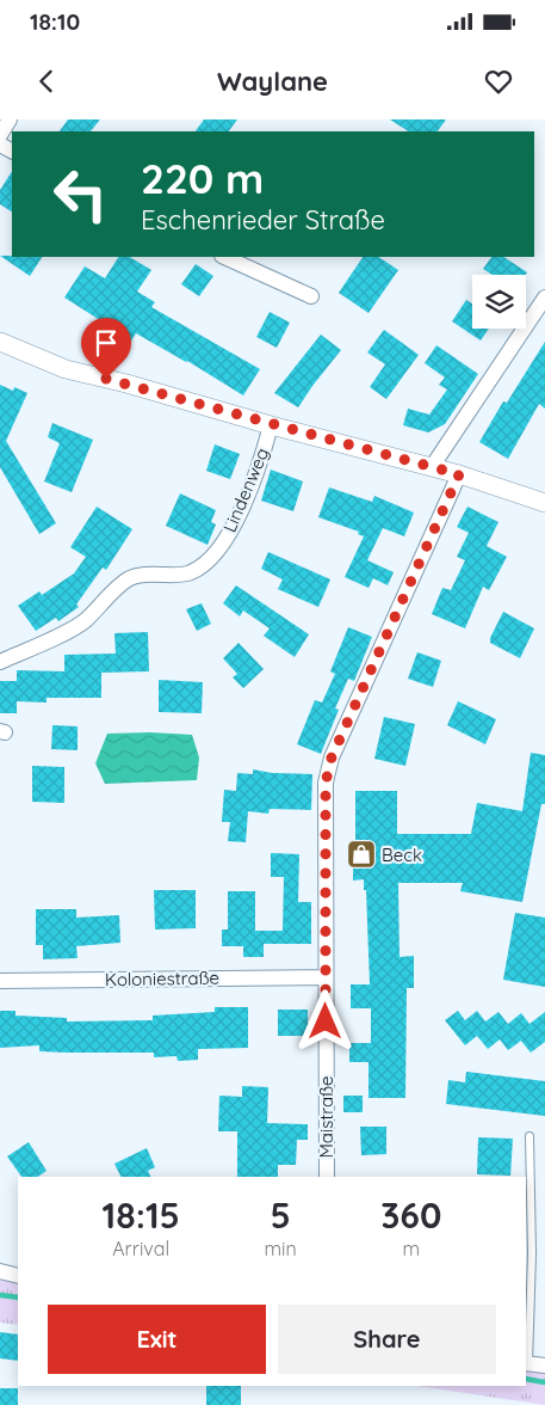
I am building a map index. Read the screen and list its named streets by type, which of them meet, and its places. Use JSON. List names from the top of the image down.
{
  "streets": {
    "street": ["Lindenweg", "Koloniestraße", "Maistraße"]
  },
  "crossings": [
    ["Koloniestraße", "Maistraße"]
  ],
  "places": {
    "shop": ["Beck"]
  },
  "page": {
    "status": "18:10",
    "header": "Waylane",
    "turn": ["220 m", "Eschenrieder Straße"],
    "eta": [
      "18:15",
      "Arrival",
      "5",
      "min",
      "360",
      "m"
    ],
    "buttons": ["Exit", "Share"]
  }
}
